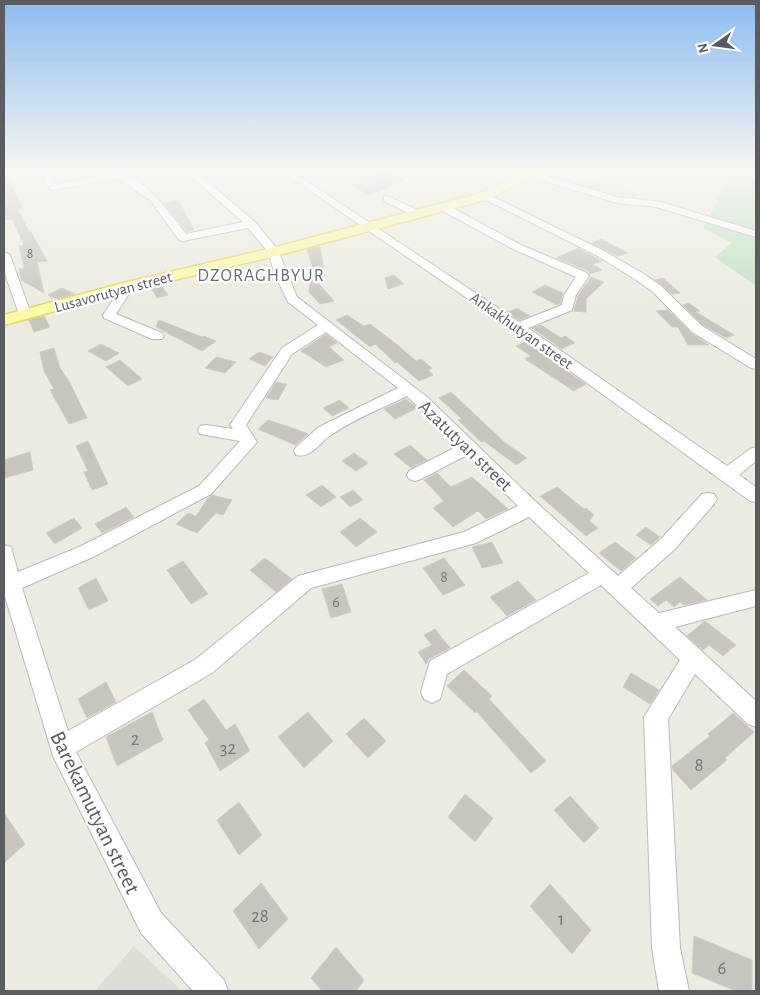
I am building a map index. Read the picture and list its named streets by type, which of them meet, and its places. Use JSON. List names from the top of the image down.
{
  "streets": {
    "main road": ["Lusavorutyan street"],
    "street": ["Ankakhutyan street", "Azatutyan street", "Barekamutyan street"]
  },
  "crossings": [
    ["Lusavorutyan street", "Ankakhutyan street"],
    ["Lusavorutyan street", "Azatutyan street"]
  ],
  "districts": ["DZORAGHBYUR"],
  "house_numbers": [
    "8",
    "8",
    "6",
    "2",
    "32",
    "8",
    "28",
    "1",
    "6"
  ],
  "north": "left"
}
